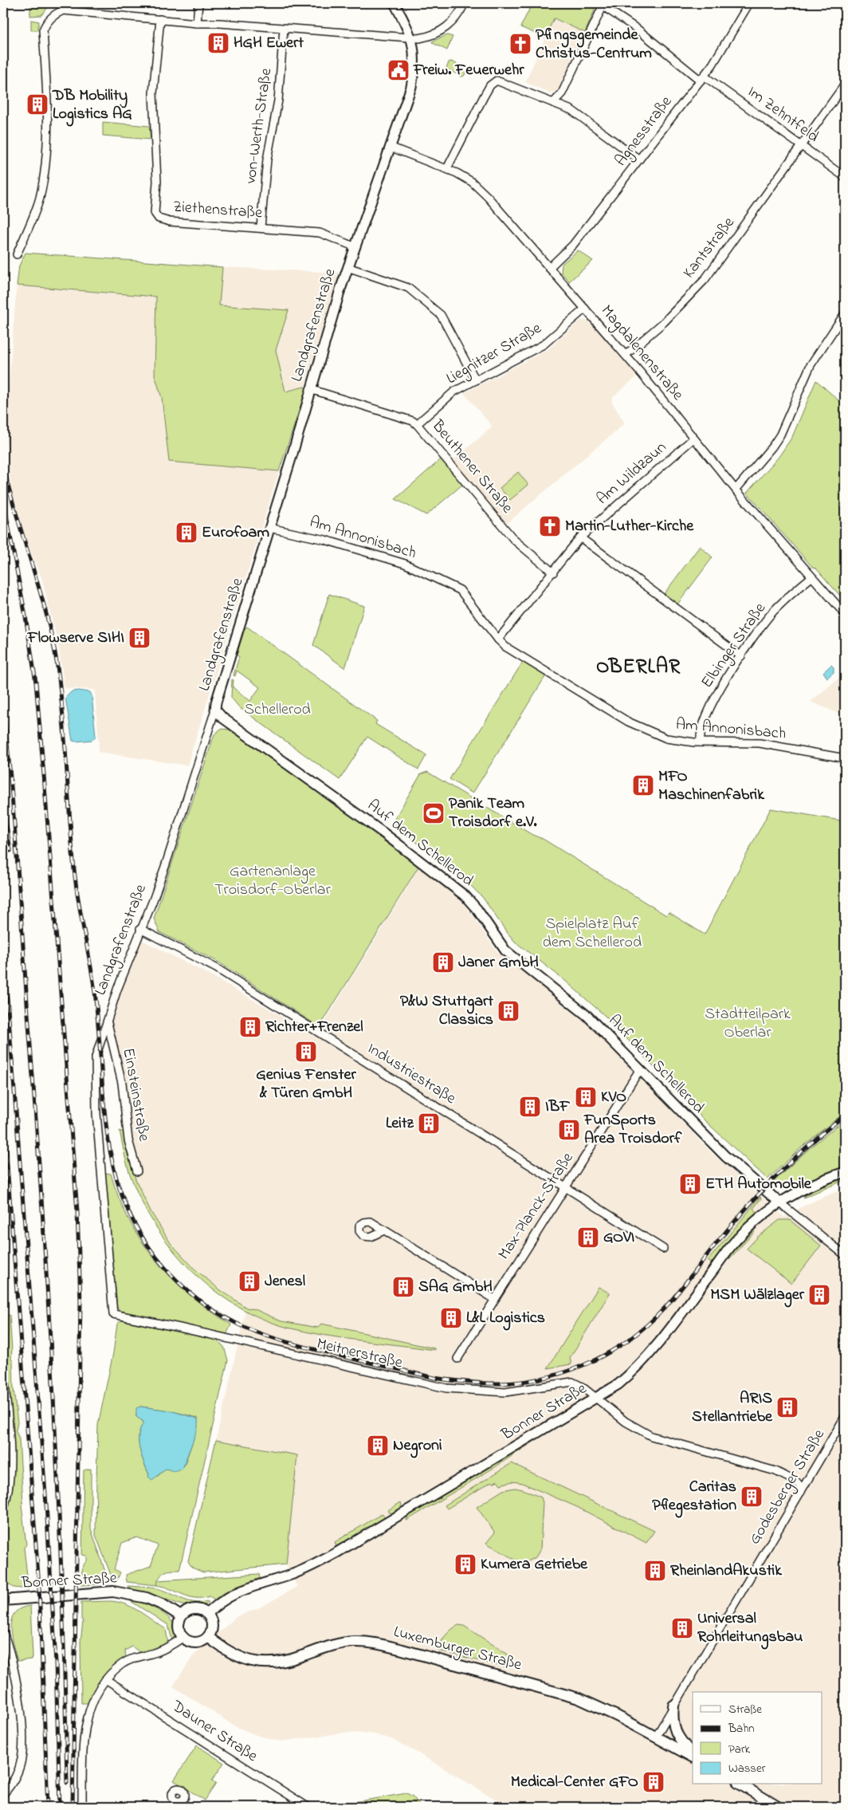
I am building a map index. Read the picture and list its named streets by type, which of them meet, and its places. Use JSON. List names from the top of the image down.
{
  "streets": {
    "main road": ["Bonner Straße", "Luxemburger Straße"],
    "street": [
      "Im Zehntfeld",
      "von-Werth-Straße",
      "Agnesstraße",
      "Ziethenstraße",
      "Kantstraße",
      "Landgrafenstraße",
      "Magdalenenstraße",
      "Liegnitzer Straße",
      "Beuthener Straße",
      "Am Wildzaun",
      "Am Annonisbach",
      "Elbinger Straße",
      "Auf dem Schellerod",
      "Industriestraße",
      "Einsteinstraße",
      "Max-Planck-Straße",
      "Meitnerstraße",
      "Godesberger Straße",
      "Dauner Straße"
    ]
  },
  "crossings": [
    ["Im Zehntfeld", "Agnesstraße"],
    ["Im Zehntfeld", "Kantstraße"],
    ["von-Werth-Straße", "Ziethenstraße"],
    ["Agnesstraße", "Magdalenenstraße"],
    ["Ziethenstraße", "Landgrafenstraße"],
    ["Kantstraße", "Magdalenenstraße"],
    ["Landgrafenstraße", "Magdalenenstraße"],
    ["Landgrafenstraße", "Beuthener Straße"],
    ["Landgrafenstraße", "Am Annonisbach"],
    ["Landgrafenstraße", "Auf dem Schellerod"],
    ["Landgrafenstraße", "Industriestraße"],
    ["Landgrafenstraße", "Einsteinstraße"],
    ["Landgrafenstraße", "Meitnerstraße"],
    ["Magdalenenstraße", "Liegnitzer Straße"],
    ["Magdalenenstraße", "Am Wildzaun"],
    ["Magdalenenstraße", "Elbinger Straße"],
    ["Liegnitzer Straße", "Beuthener Straße"],
    ["Beuthener Straße", "Am Wildzaun"],
    ["Am Wildzaun", "Am Annonisbach"],
    ["Am Annonisbach", "Elbinger Straße"],
    ["Auf dem Schellerod", "Max-Planck-Straße"],
    ["Auf dem Schellerod", "Bonner Straße"],
    ["Industriestraße", "Max-Planck-Straße"],
    ["Meitnerstraße", "Bonner Straße"],
    ["Meitnerstraße", "Godesberger Straße"],
    ["Bonner Straße", "Luxemburger Straße"],
    ["Godesberger Straße", "Luxemburger Straße"]
  ],
  "districts": ["OBERLAR"],
  "parks": [
    "Schellerod",
    "Gartenanlage Troisdorf-Oberlar",
    "Spielplatz Auf dem Schellerod",
    "Stadtteilpark Oberlar"
  ],
  "places": {
    "building": [
      "HGH Ewert",
      "DB Mobility Logistics AG",
      "Eurofoam",
      "Flowserve SIHI",
      "MFO Maschinenfabrik",
      "Janer GmbH",
      "P&W Stuttgart Classics",
      "Richter+Frenzel",
      "Genius Fenster & Türen GmbH",
      "KVO",
      "IBF",
      "Leitz",
      "FunSports Area Troisdorf",
      "ETH Automobile",
      "GOVI",
      "Jenesl",
      "SAG GmbH",
      "MSM Wälzlager",
      "L&L Logistics",
      "ARIS Stellantriebe",
      "Negroni",
      "Caritas Pflegestation",
      "Kumera Getriebe",
      "RheinlandAkustik",
      "Universal Rohrleitungsbau",
      "Medical-Center GFO"
    ],
    "church": ["Pfingsgemeinde Christus-Centrum", "Martin-Luther-Kirche"],
    "public building": ["Freiw. Feuerwehr"],
    "sports": ["Panik Team Troisdorf e.V."]
  },
  "legend": [
    "Straße",
    "Bahn",
    "Park",
    "Wasser"
  ]
}
